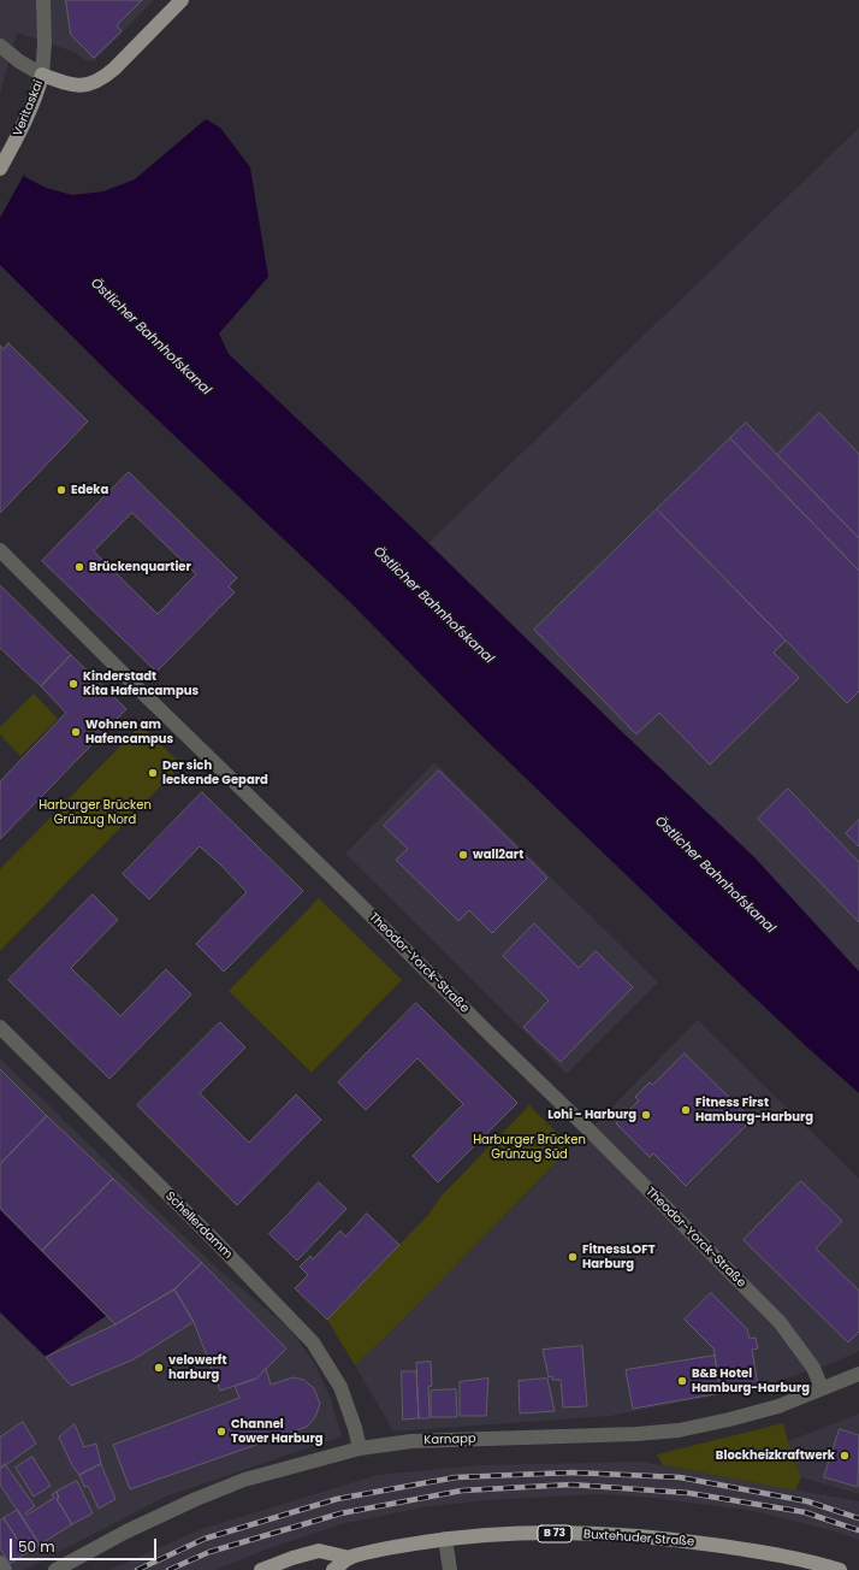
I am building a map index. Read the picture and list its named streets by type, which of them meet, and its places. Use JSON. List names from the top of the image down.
{
  "streets": {
    "main road": ["Veritaskai", "B 73", "Buxtehuder Straße"],
    "street": ["Theodor-Yorck-Straße", "Schellerdamm", "Karnapp"]
  },
  "crossings": [
    ["Theodor-Yorck-Straße", "Karnapp"],
    ["Schellerdamm", "Karnapp"]
  ],
  "water": ["Östlicher Bahnhofskanal"],
  "parks": ["Harburger Brücken Grünzug Nord", "Harburger Brücken Grünzug Süd"],
  "places": [
    "Edeka",
    "Brückenquartier",
    "Kinderstadt Kita Hafencampus",
    "Wohnen am Hafencampus",
    "Der sich leckende Gepard",
    "wall2art",
    "Fitness First Hamburg-Harburg",
    "Lohi - Harburg",
    "FitnessLOFT Harburg",
    "velowerft harburg",
    "B&B Hotel Hamburg-Harburg",
    "Channel Tower Harburg",
    "Blockheizkraftwerk"
  ],
  "scale_bar": "50 m"
}
